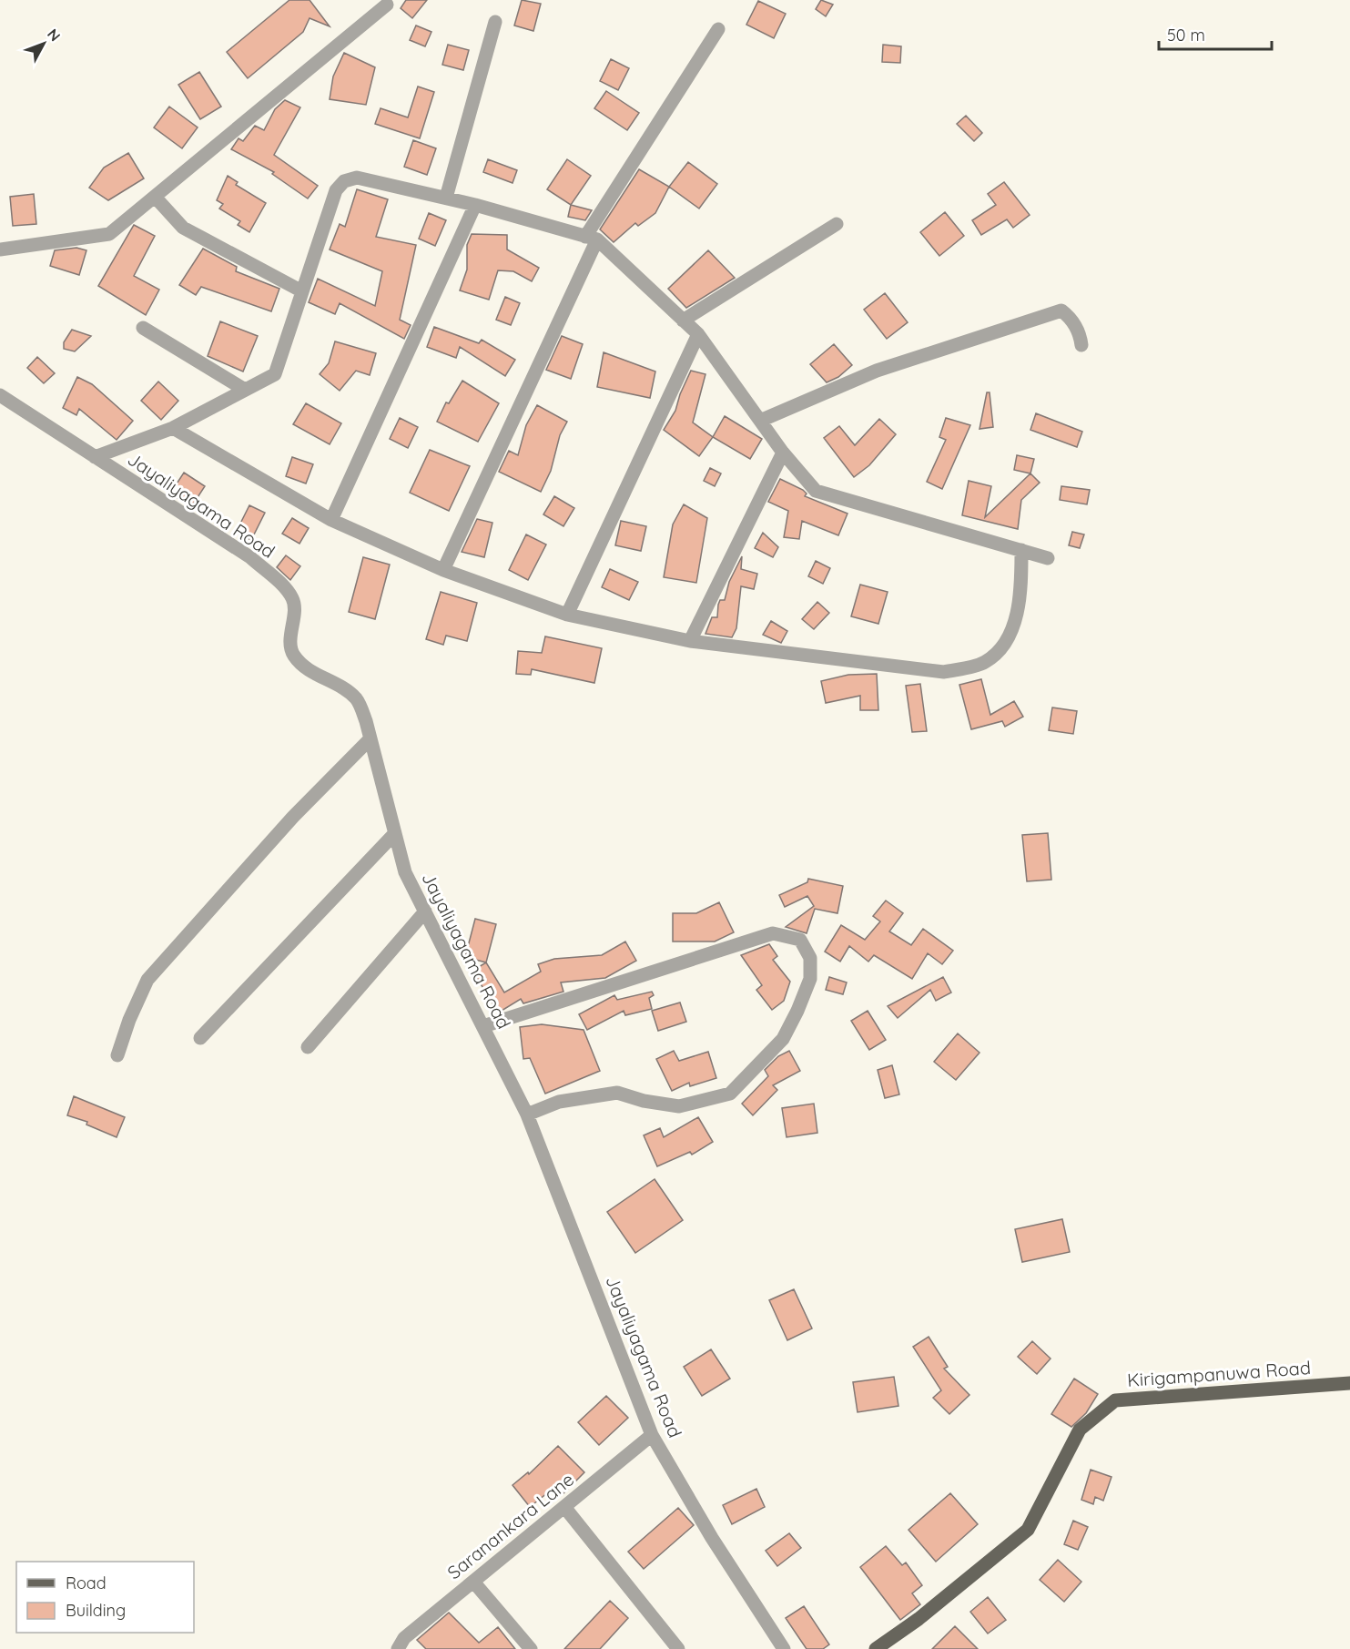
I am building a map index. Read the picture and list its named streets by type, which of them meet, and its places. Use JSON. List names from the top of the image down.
{
  "streets": {
    "main road": ["Kirigampanuwa Road"],
    "street": ["Jayaliyagama Road", "Saranankara Lane"]
  },
  "crossings": [
    ["Jayaliyagama Road", "Saranankara Lane"]
  ],
  "legend": ["Road", "Building"],
  "scale_bar": "50 m",
  "north": "top right"
}
